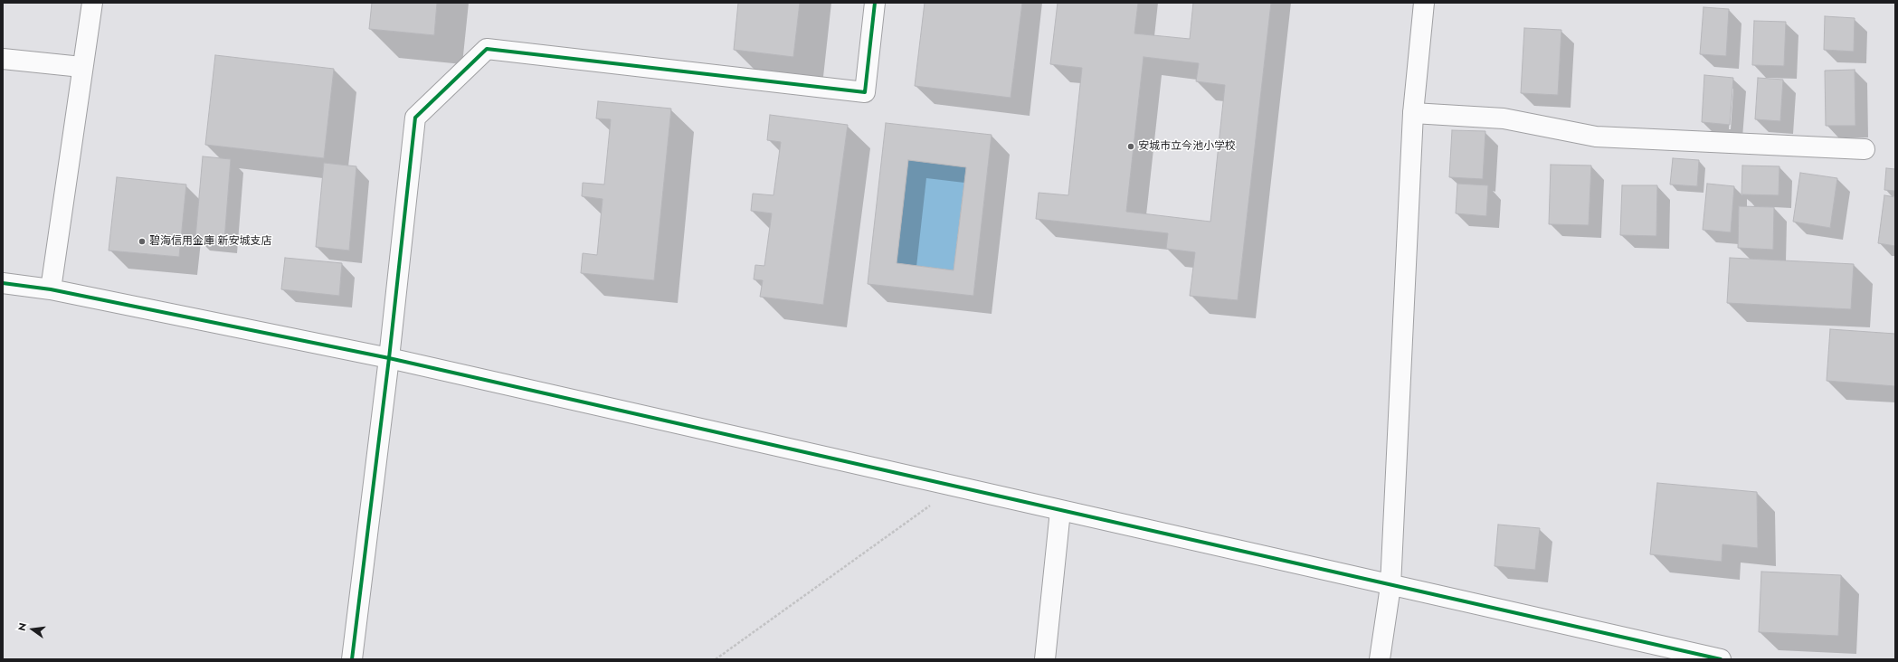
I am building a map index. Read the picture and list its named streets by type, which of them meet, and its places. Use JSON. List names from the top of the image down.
{
  "places": ["安城市立今池小学校", "碧海信用金庫 新安城支店"],
  "north": "left"
}
